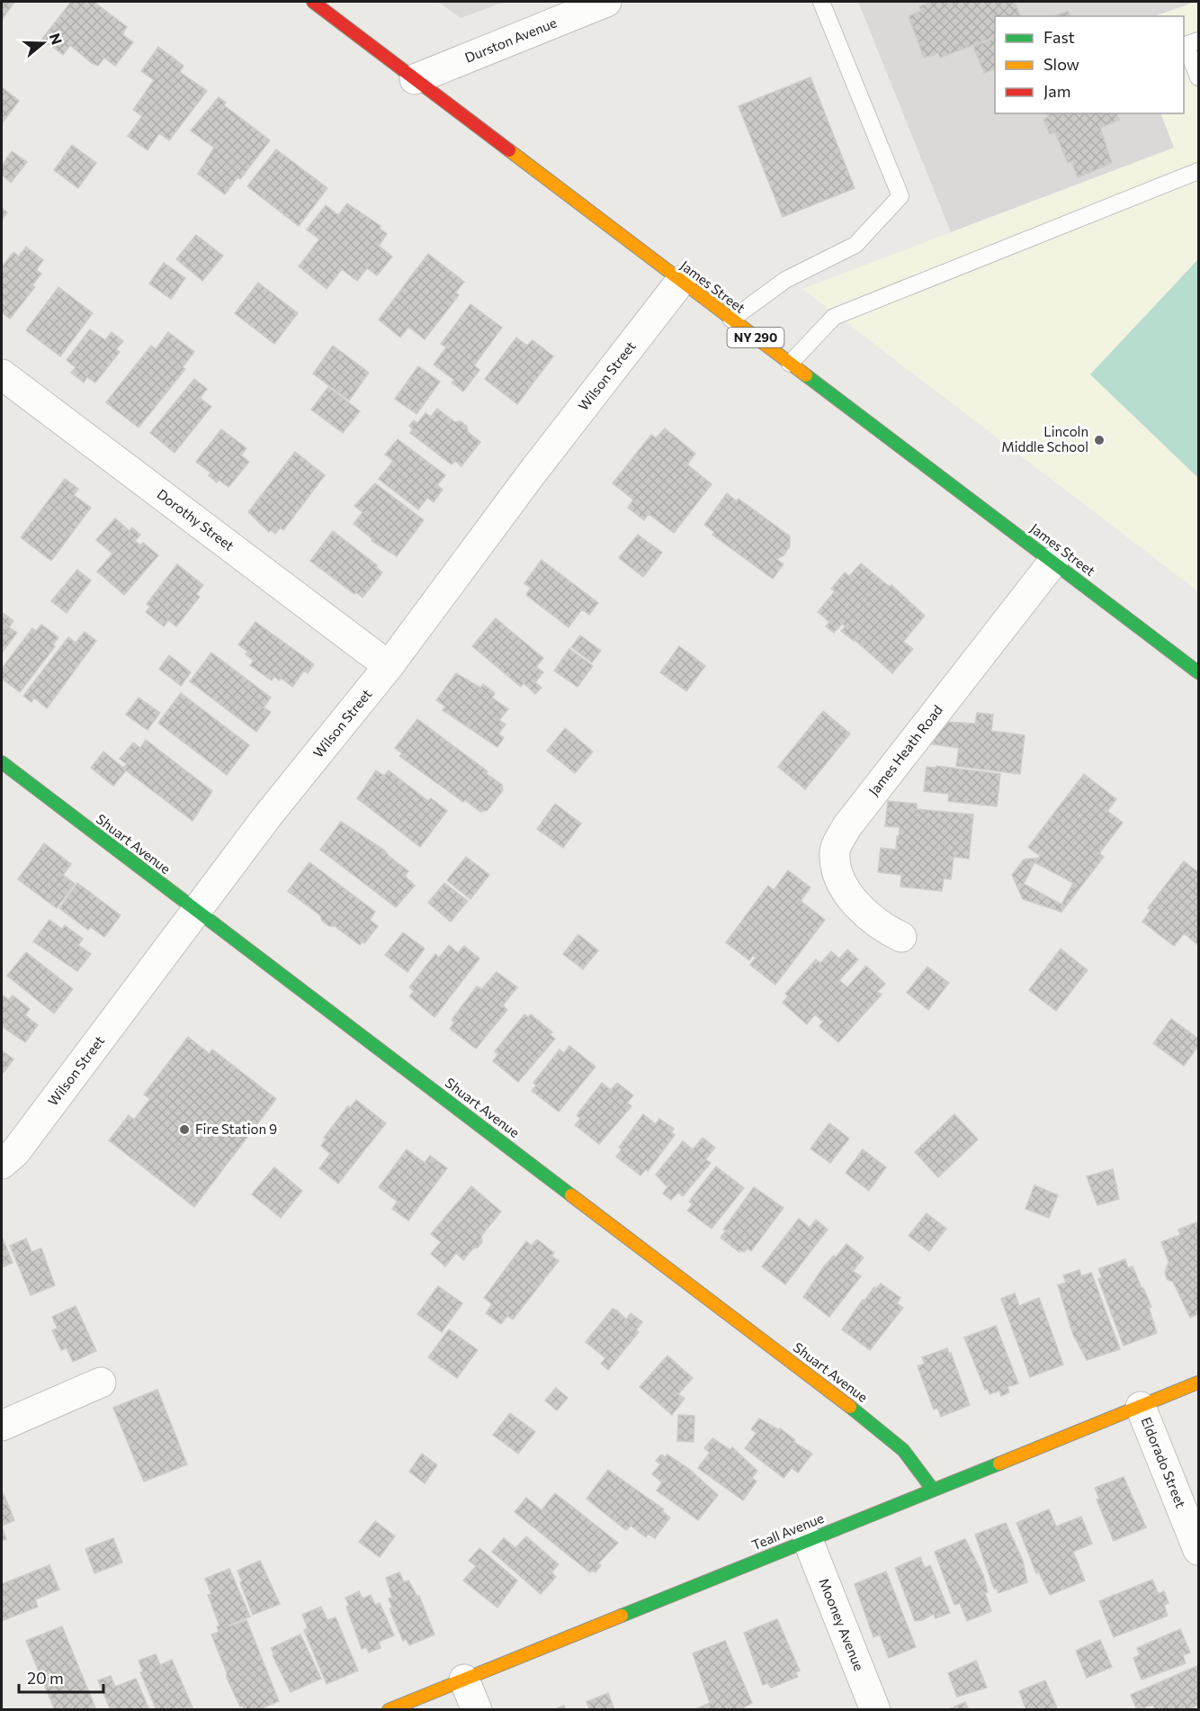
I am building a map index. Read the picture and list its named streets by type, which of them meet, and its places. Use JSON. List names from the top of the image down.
{
  "streets": {
    "street": [
      "Durston Avenue",
      "James Street",
      "NY 290",
      "Wilson Street",
      "Dorothy Street",
      "James Heath Road",
      "Shuart Avenue",
      "Eldorado Street",
      "Teall Avenue",
      "Mooney Avenue"
    ]
  },
  "crossings": [
    ["Durston Avenue", "James Street"],
    ["James Street", "Wilson Street"],
    ["James Street", "James Heath Road"],
    ["Wilson Street", "Dorothy Street"],
    ["Wilson Street", "Shuart Avenue"],
    ["Shuart Avenue", "Teall Avenue"],
    ["Eldorado Street", "Teall Avenue"],
    ["Teall Avenue", "Mooney Avenue"]
  ],
  "places": ["Lincoln Middle School", "Fire Station 9"],
  "legend": ["Fast", "Slow", "Jam"],
  "scale_bar": "20 m",
  "north": "right"
}
